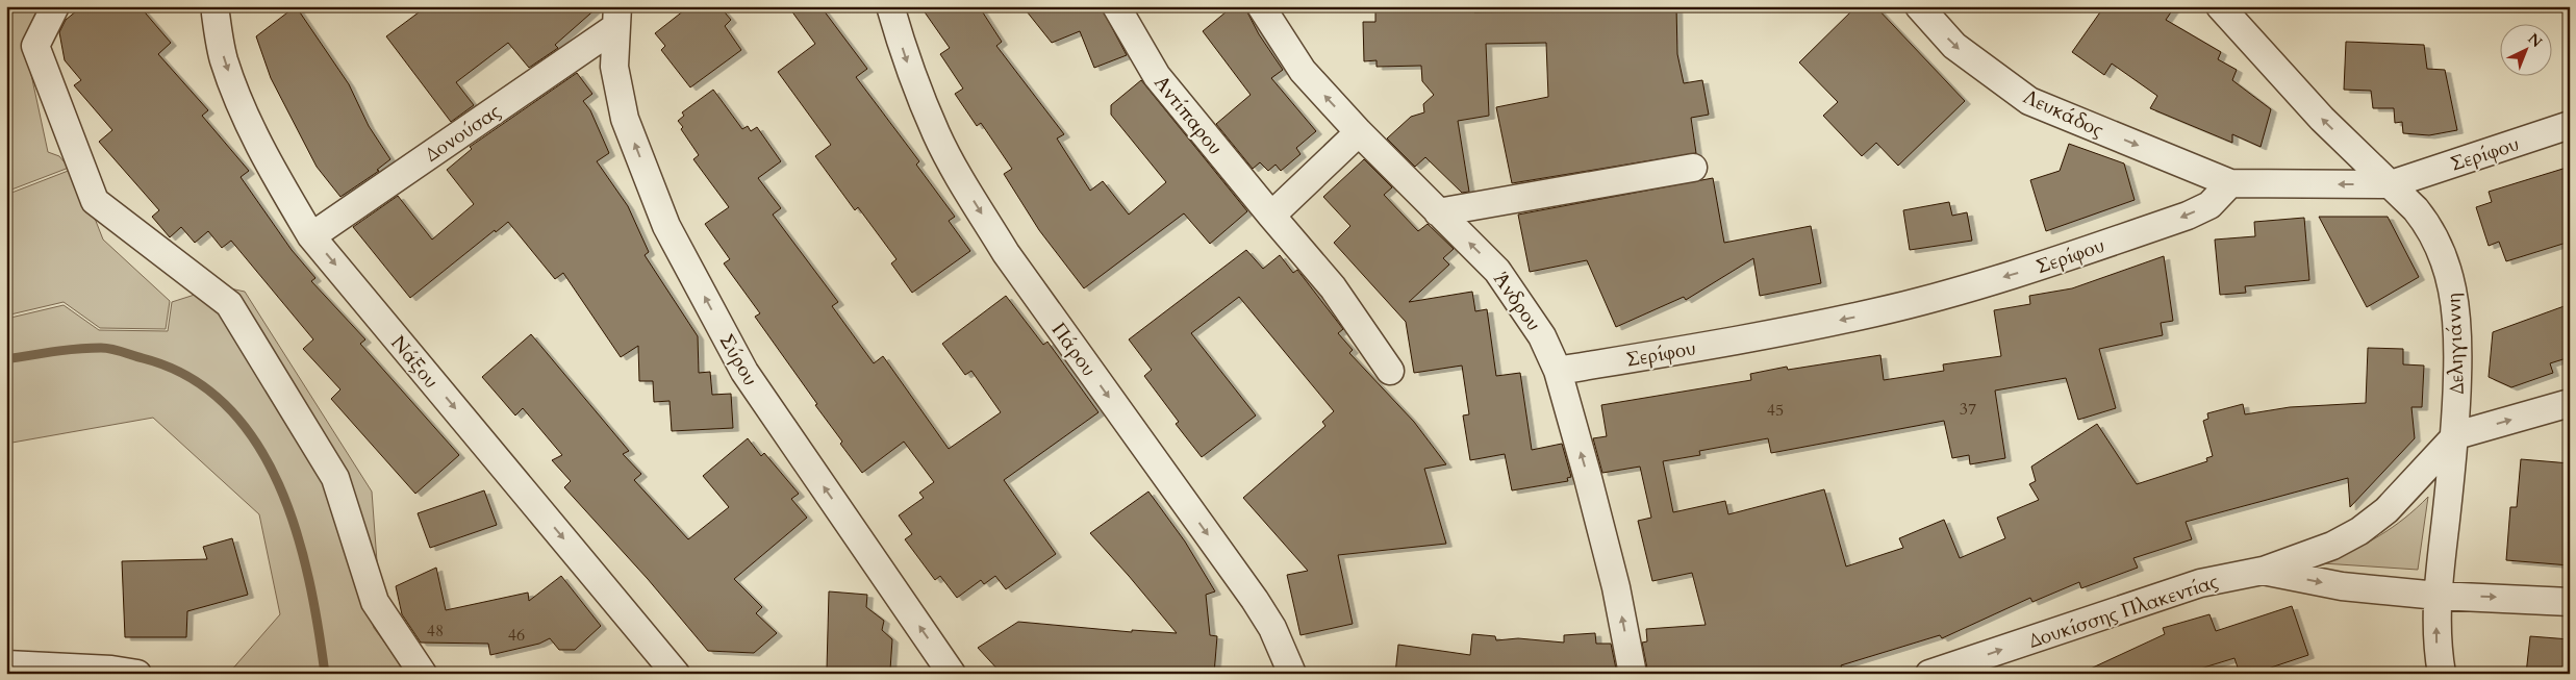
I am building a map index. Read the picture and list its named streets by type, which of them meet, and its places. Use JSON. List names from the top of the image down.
{
  "streets": {
    "street": [
      "Λευκάδος",
      "Αντίπαρου",
      "Δονούσας",
      "Σερίφου",
      "Άνδρου",
      "Δεληγιάννη",
      "Πάρου",
      "Σύρου",
      "Νάξου",
      "Δουκίσσης Πλακεντίας"
    ]
  },
  "crossings": [
    ["Λευκάδος", "Σερίφου"],
    ["Δονούσας", "Σύρου"],
    ["Δονούσας", "Νάξου"],
    ["Σερίφου", "Άνδρου"],
    ["Σερίφου", "Δεληγιάννη"],
    ["Δεληγιάννη", "Δουκίσσης Πλακεντίας"]
  ],
  "one_way": [
    "Λευκάδος",
    "Σερίφου",
    "Άνδρου",
    "Δεληγιάννη",
    "Πάρου",
    "Σύρου",
    "Δουκίσσης Πλακεντίας"
  ],
  "house_numbers": [
    "37",
    "45",
    "48",
    "46"
  ],
  "north": "top right"
}
